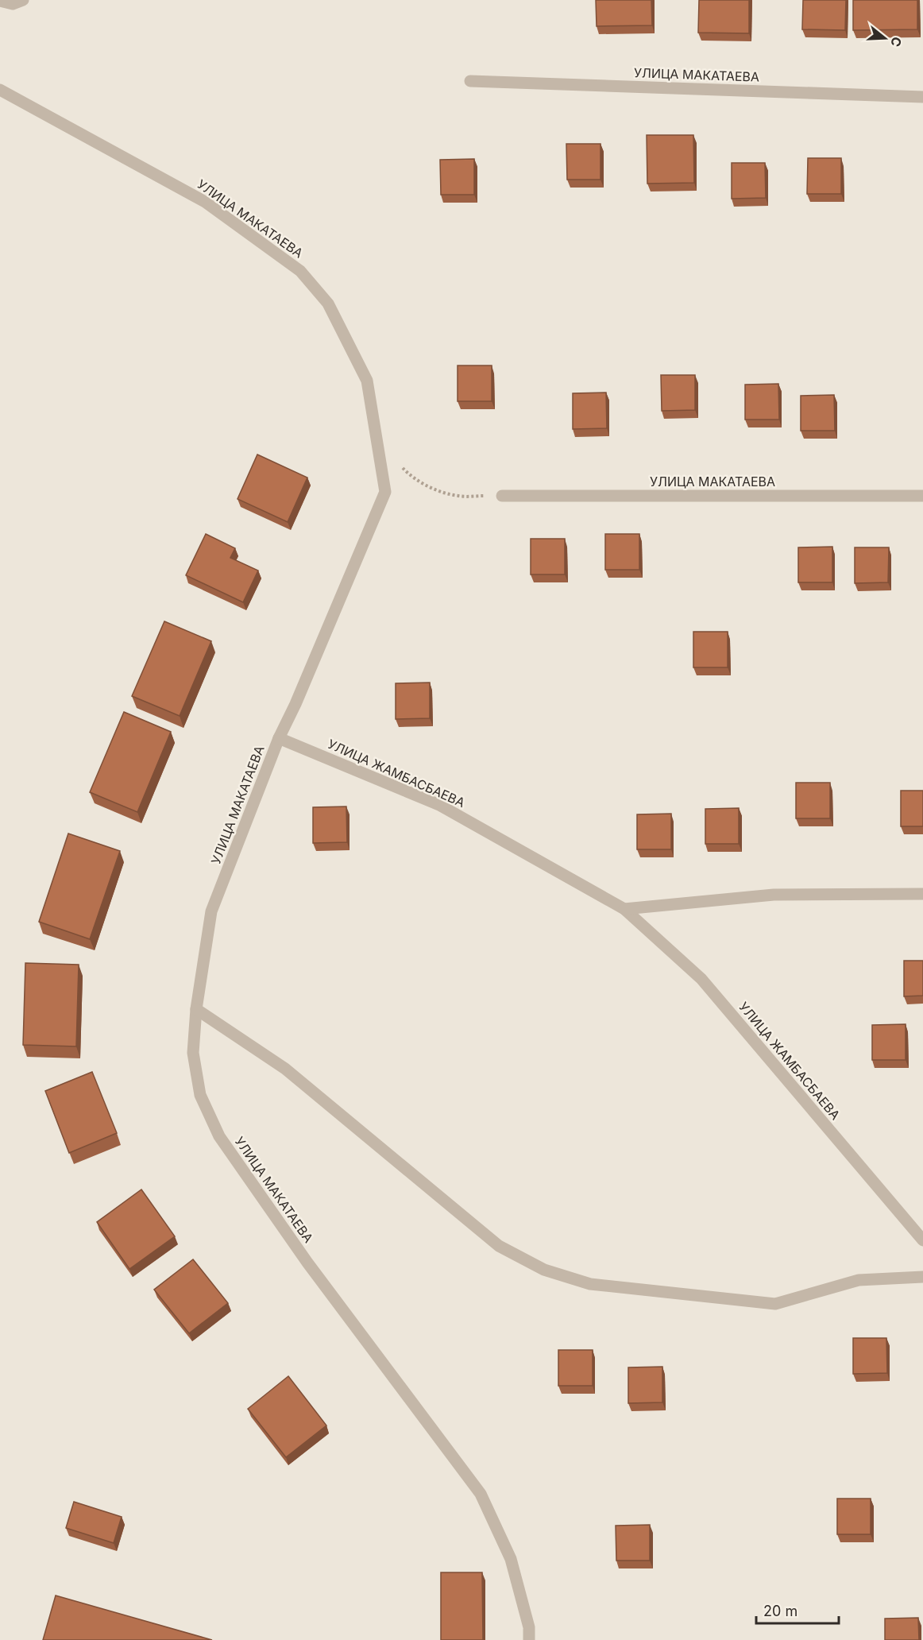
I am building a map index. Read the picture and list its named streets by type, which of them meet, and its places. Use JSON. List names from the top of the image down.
{
  "streets": {
    "street": ["УЛИЦА МАКАТАЕВА", "УЛИЦА ЖАМБАСБАЕВА"]
  },
  "crossings": [
    ["УЛИЦА МАКАТАЕВА", "УЛИЦА ЖАМБАСБАЕВА"]
  ],
  "scale_bar": "20 m",
  "north": "right"
}
